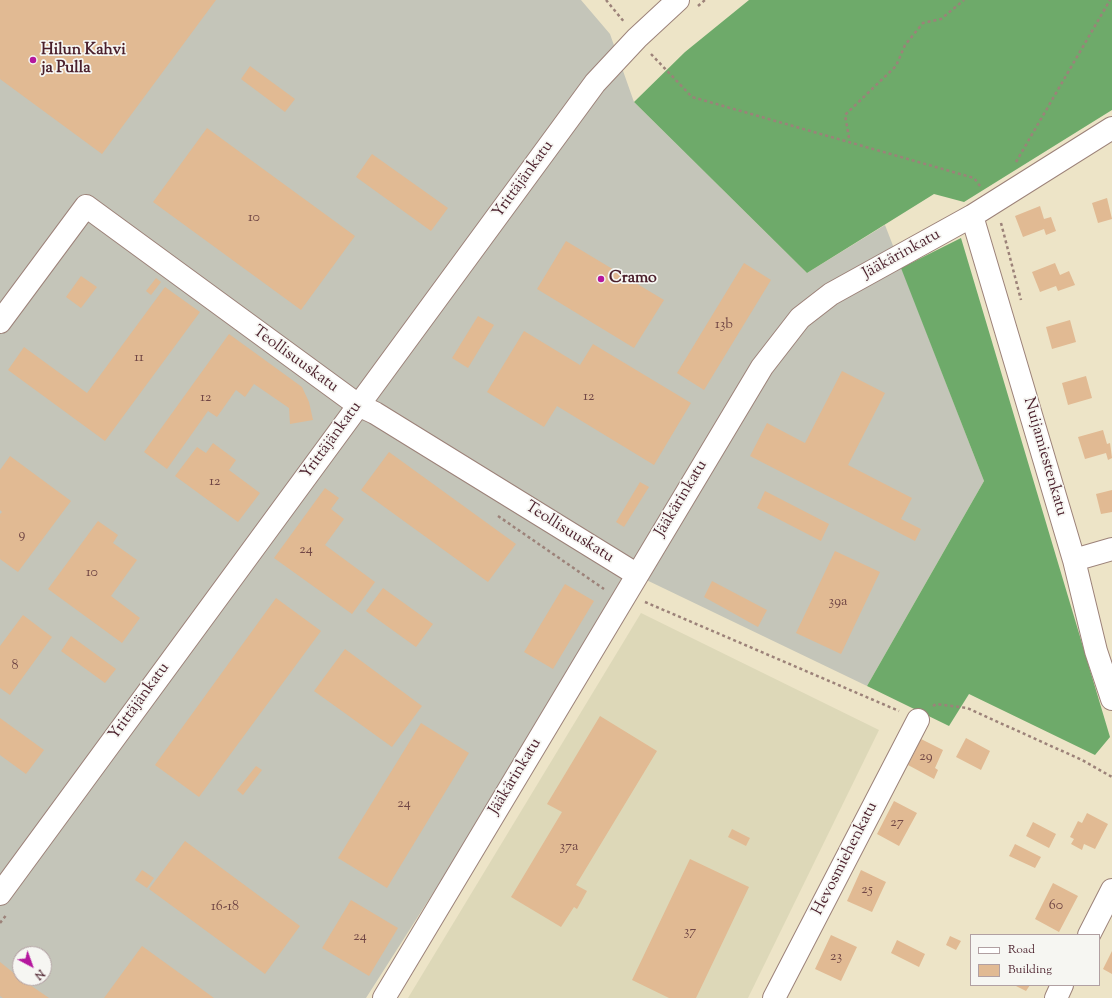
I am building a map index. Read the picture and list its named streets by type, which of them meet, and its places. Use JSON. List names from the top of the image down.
{
  "streets": {
    "street": [
      "Yrittäjänkatu",
      "Jääkärinkatu",
      "Teollisuuskatu",
      "Nuijamiestenkatu",
      "Hevosmiehenkatu"
    ]
  },
  "crossings": [
    ["Yrittäjänkatu", "Teollisuuskatu"],
    ["Jääkärinkatu", "Teollisuuskatu"],
    ["Jääkärinkatu", "Nuijamiestenkatu"]
  ],
  "places": ["Hilun Kahvi ja Pulla", "Cramo"],
  "house_numbers": [
    "10",
    "13b",
    "11",
    "12",
    "12",
    "12",
    "9",
    "24",
    "10",
    "39a",
    "8",
    "29",
    "24",
    "27",
    "37a",
    "25",
    "60",
    "16-18",
    "37",
    "24",
    "23"
  ],
  "legend": ["Road", "Building"],
  "north": "bottom right"
}
